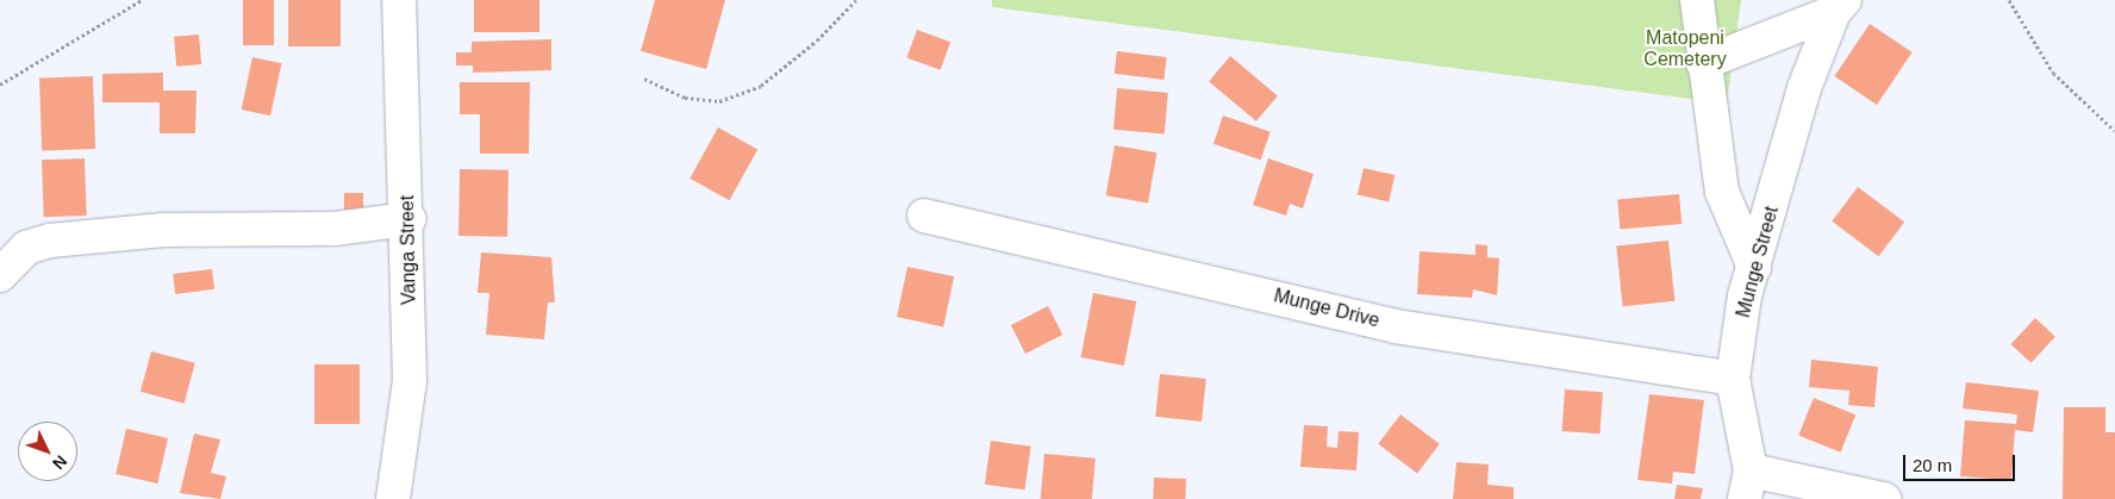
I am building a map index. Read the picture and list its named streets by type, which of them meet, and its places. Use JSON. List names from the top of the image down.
{
  "streets": {
    "street": ["Vanga Street", "Munge Street", "Munge Drive"]
  },
  "crossings": [
    ["Munge Street", "Munge Drive"]
  ],
  "parks": ["Matopeni Cemetery"],
  "scale_bar": "20 m",
  "north": "bottom right"
}
